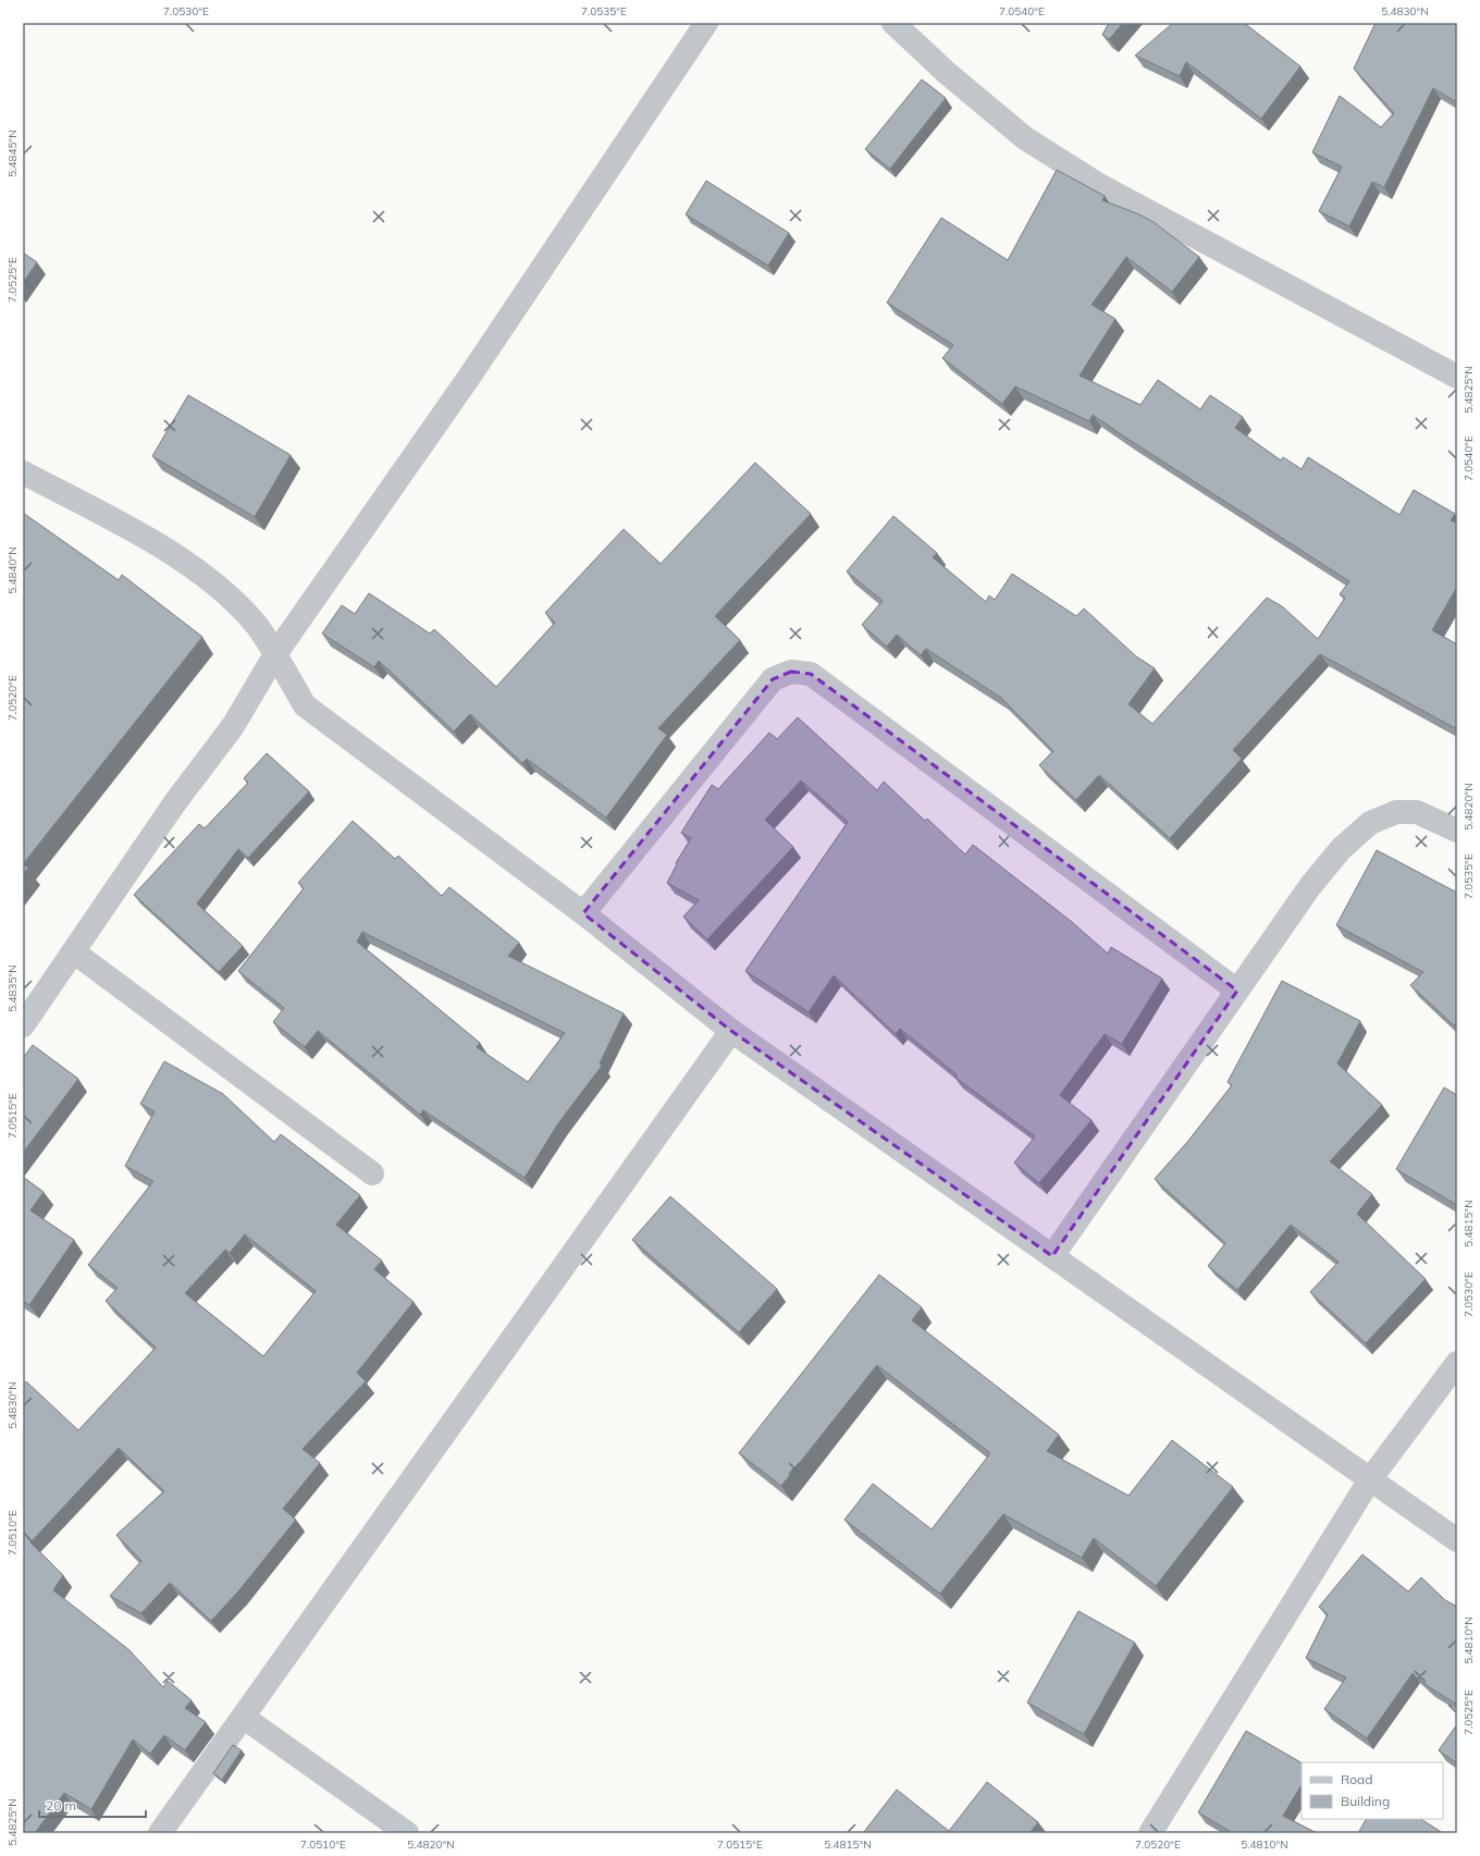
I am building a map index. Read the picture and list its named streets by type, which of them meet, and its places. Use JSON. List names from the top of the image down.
{
  "legend": ["Road", "Building"],
  "scale_bar": "20 m",
  "coordinates": [
    "7.0530°E",
    "7.0535°E",
    "7.0540°E",
    "5.4830°N",
    "5.4845°N",
    "7.0525°E",
    "5.4825°N",
    "5.4840°N",
    "7.0520°E",
    "5.4820°N",
    "5.4835°N",
    "7.0515°E",
    "5.4815°N",
    "7.0510°E",
    "5.4810°N"
  ]
}
